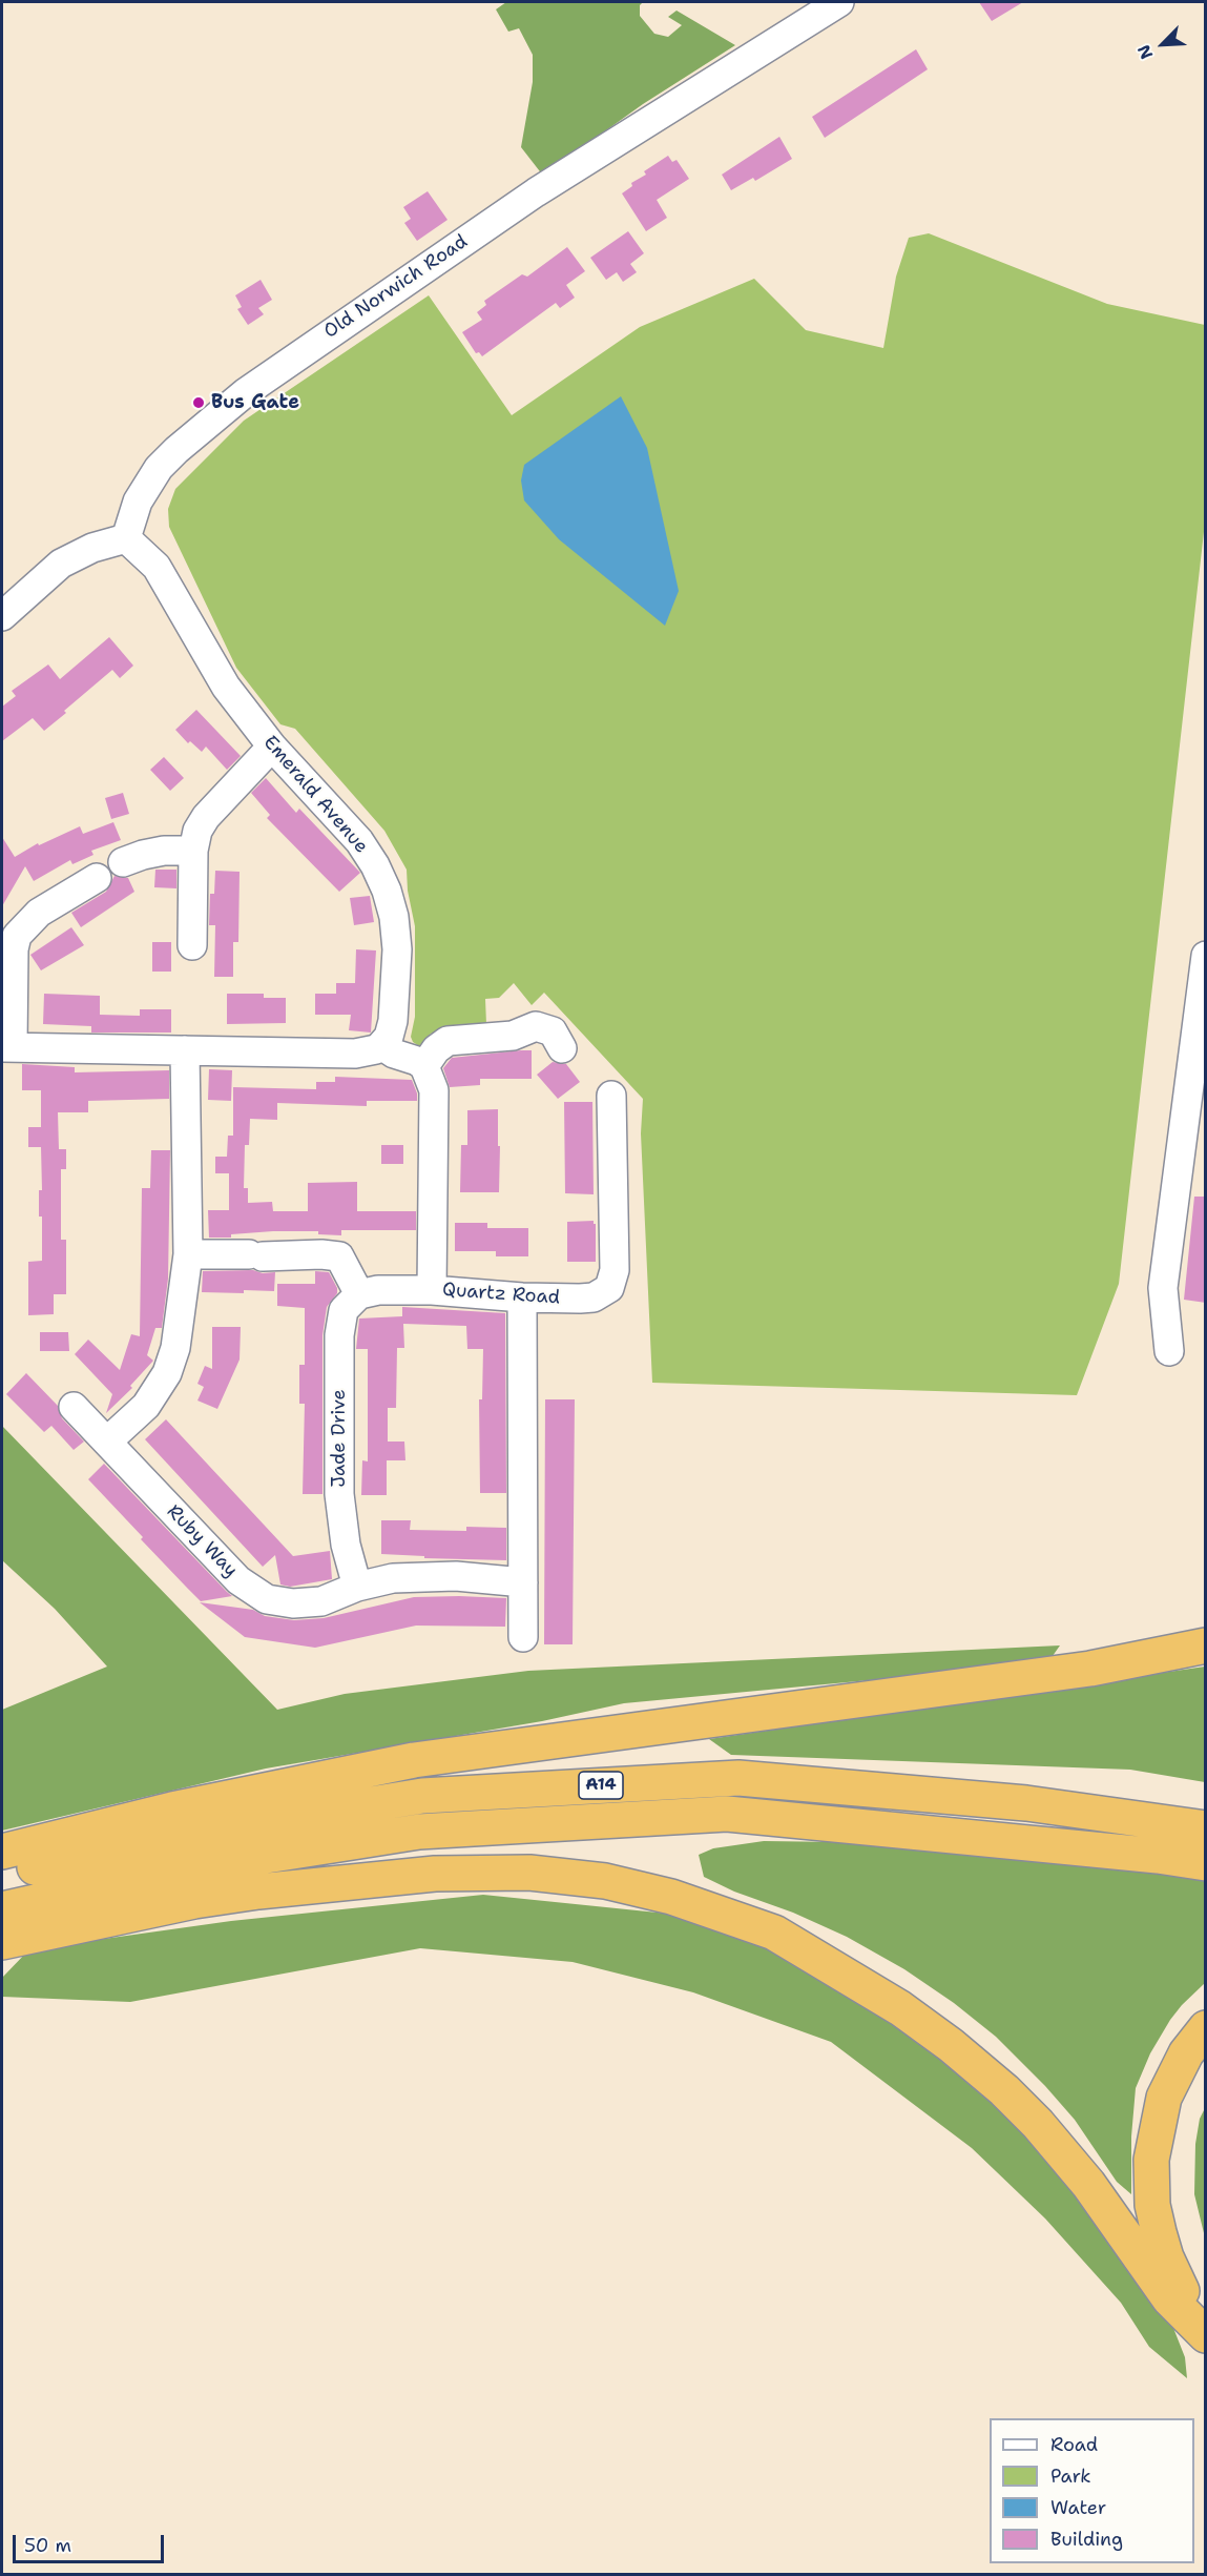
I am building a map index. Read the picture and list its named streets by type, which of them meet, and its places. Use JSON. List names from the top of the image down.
{
  "streets": {
    "highway": ["A14"],
    "street": [
      "Old Norwich Road",
      "Emerald Avenue",
      "Quartz Road",
      "Jade Drive",
      "Ruby Way"
    ]
  },
  "crossings": [
    ["Old Norwich Road", "Emerald Avenue"],
    ["Jade Drive", "Ruby Way"]
  ],
  "places": ["Bus Gate"],
  "legend": [
    "Road",
    "Park",
    "Water",
    "Building"
  ],
  "scale_bar": "50 m",
  "north": "bottom left"
}
